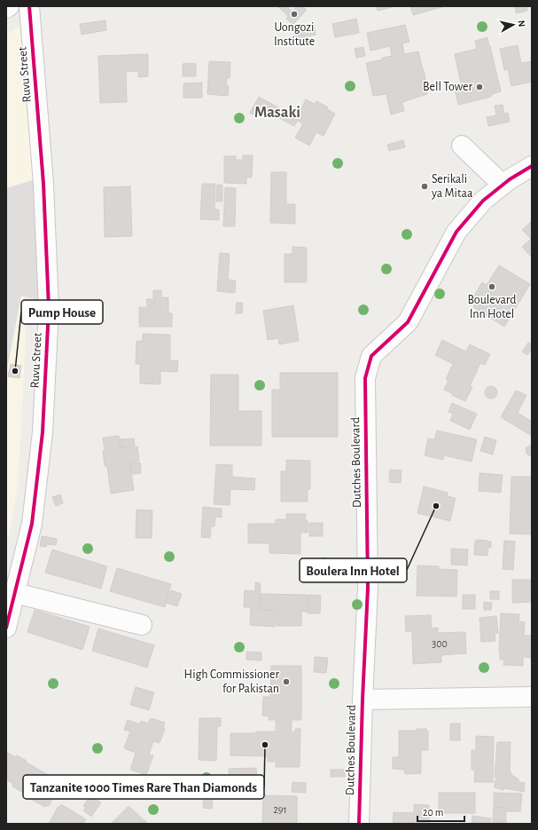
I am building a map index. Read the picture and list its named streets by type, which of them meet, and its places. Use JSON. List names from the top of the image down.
{
  "streets": {
    "street": ["Ruvu Street", "Dutches Boulevard"]
  },
  "districts": ["Masaki"],
  "places": [
    "Uongozi Institute",
    "Bell Tower",
    "Serikali ya Mitaa",
    "Boulevard Inn Hotel",
    "Pump House",
    "Boulera Inn Hotel",
    "High Commissioner for Pakistan",
    "Tanzanite 1000 Times Rare Than Diamonds"
  ],
  "house_numbers": ["300", "291"],
  "scale_bar": "20 m",
  "north": "right"
}
